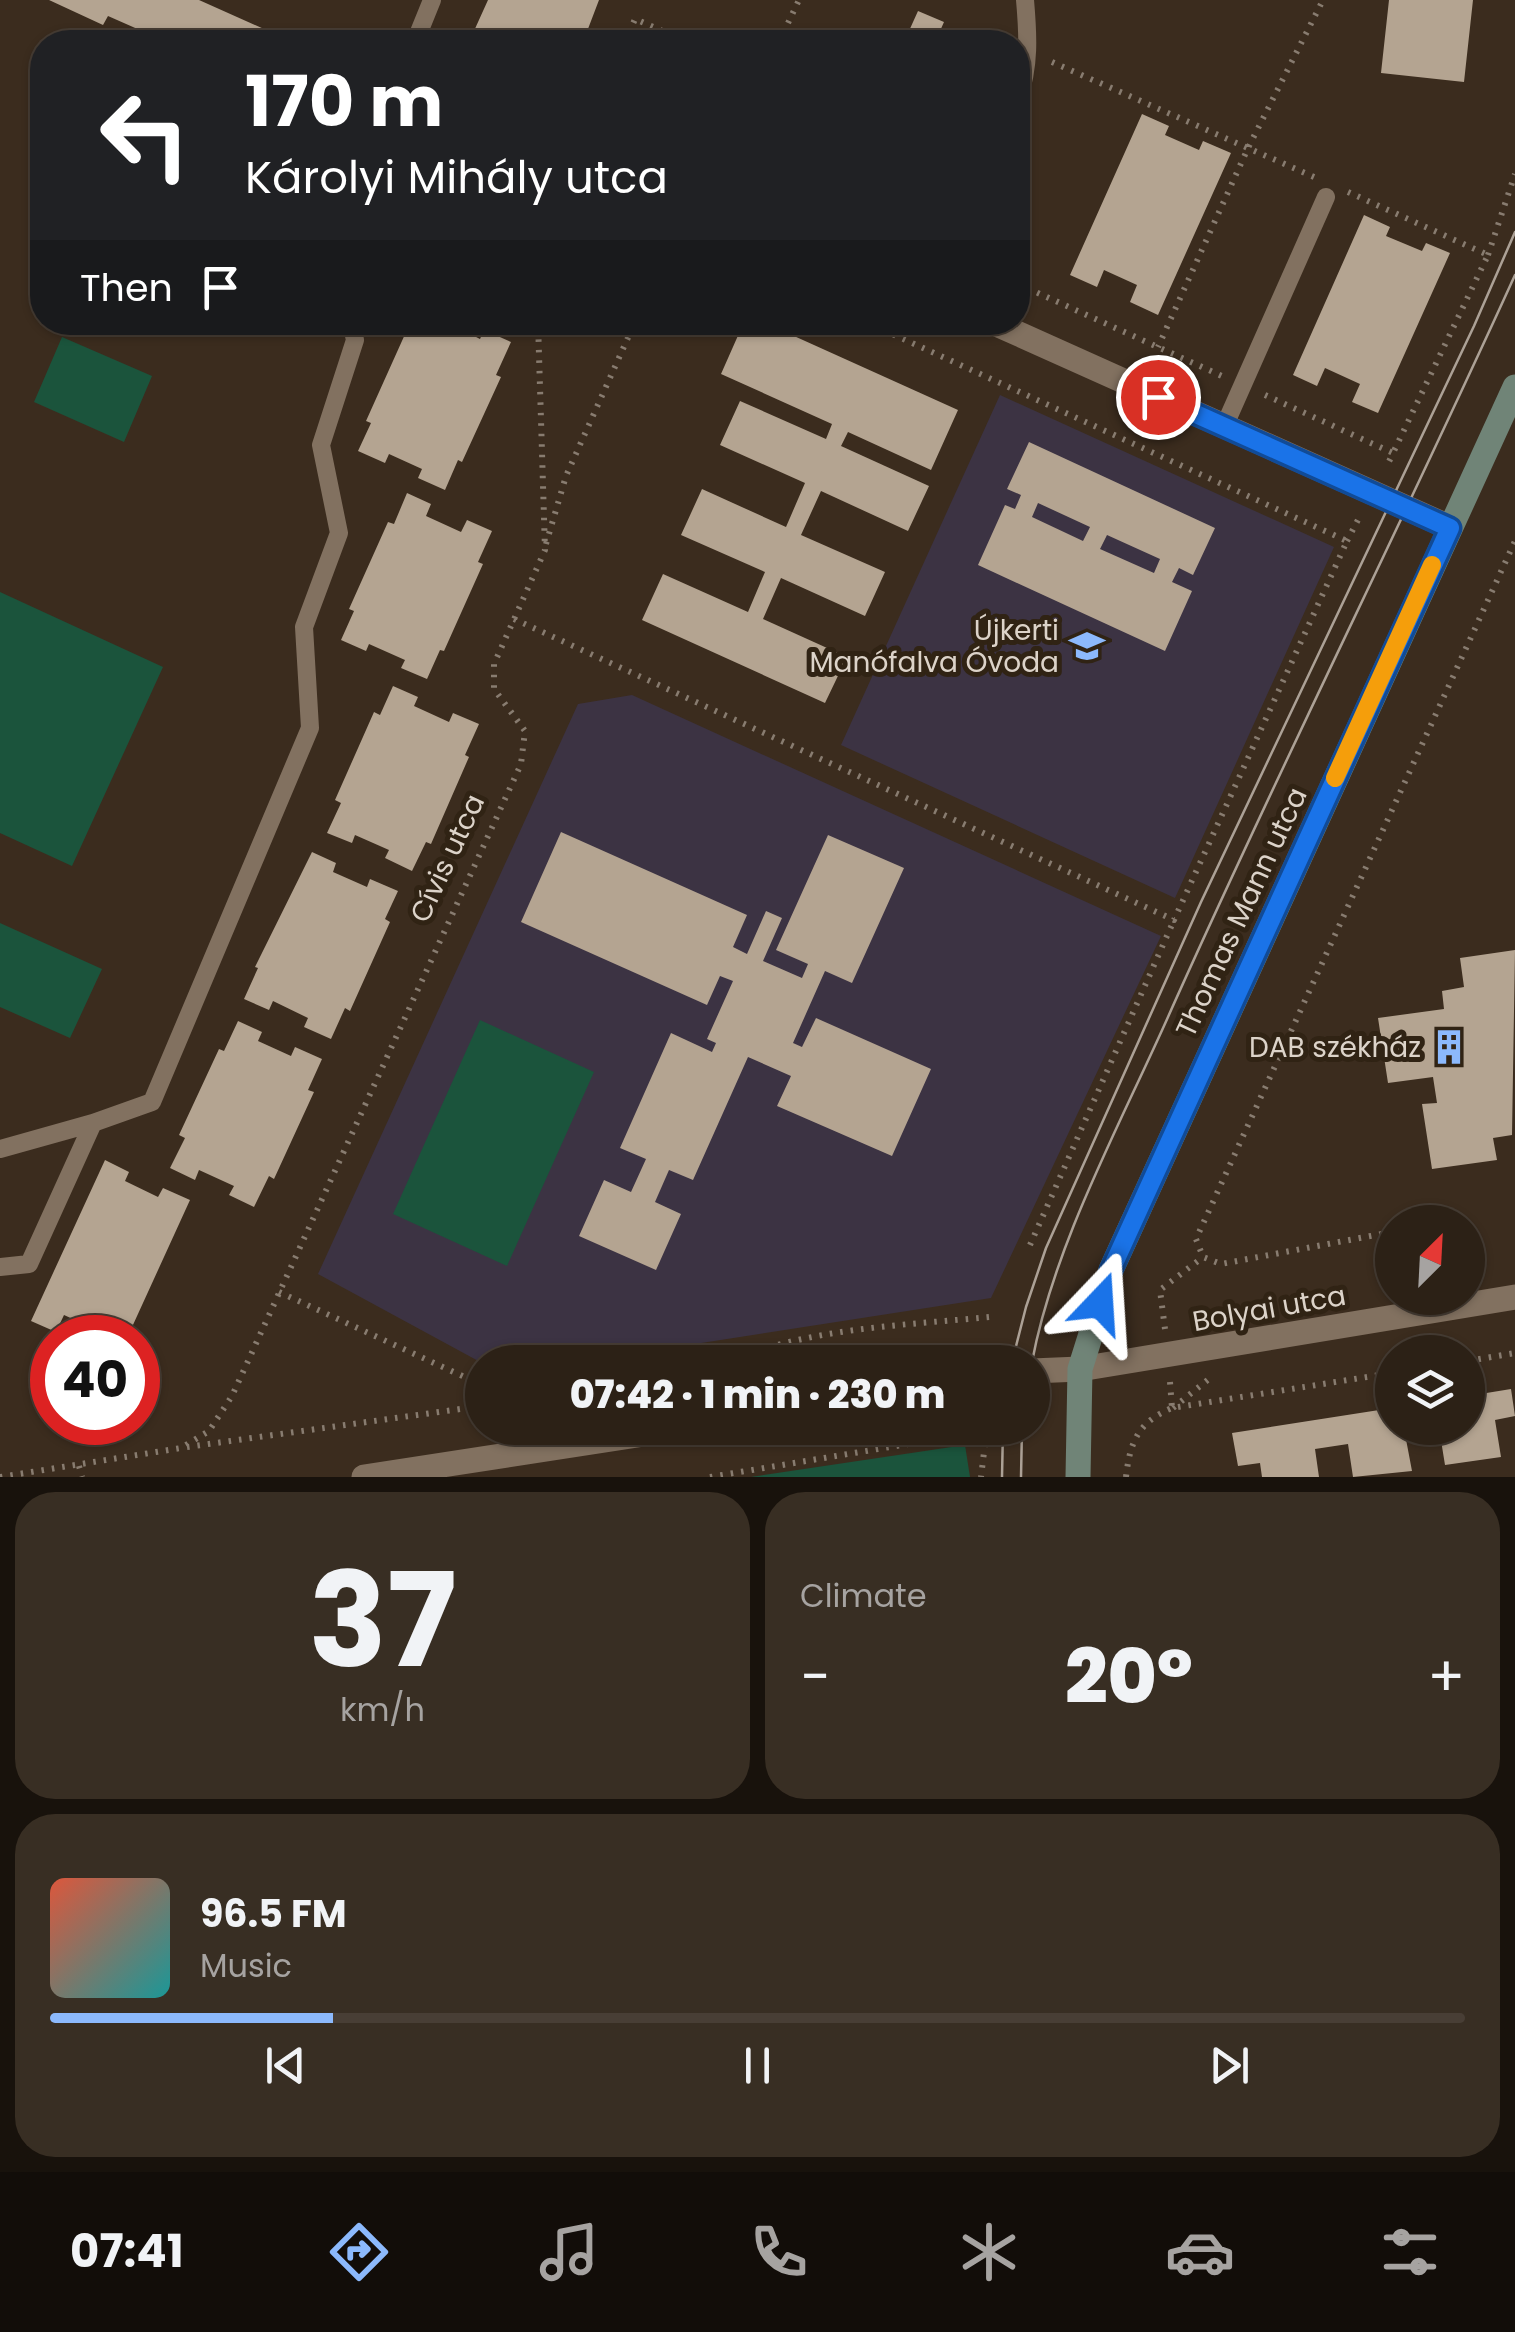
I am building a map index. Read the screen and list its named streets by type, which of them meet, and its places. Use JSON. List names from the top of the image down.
{
  "streets": {
    "street": ["Thomas Mann utca", "Bolyai utca"],
    "path": ["Cívis utca"]
  },
  "crossings": [
    ["Thomas Mann utca", "Bolyai utca"]
  ],
  "places": {
    "school or university": ["Újkerti Manófalva Óvoda"],
    "building": ["DAB székház"]
  },
  "north": "top right",
  "page": {
    "turn": ["170 m", "Károlyi Mihály utca"],
    "then": "Then",
    "limit": "40",
    "trip": "07:42 · 1 min · 230 m",
    "tile": [
      ["37", "km/h"],
      "Climate"
    ],
    "heat": ["−", "20°", "+"],
    "song": ["96.5 FM", "Music"],
    "tabs": "07:41"
  }
}
